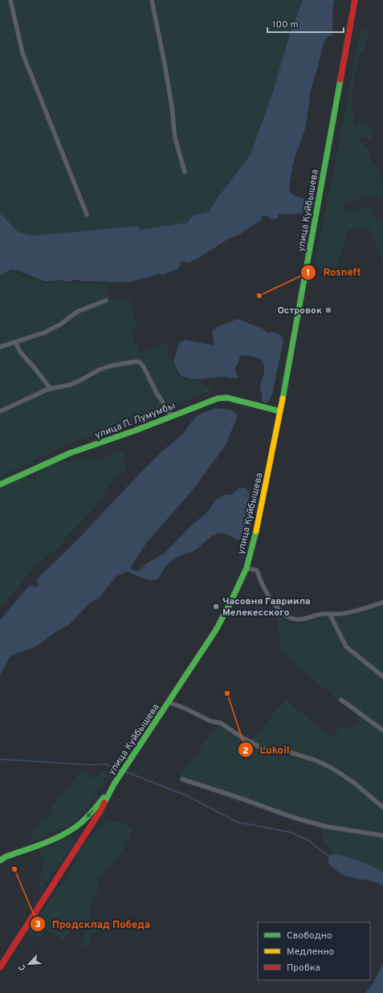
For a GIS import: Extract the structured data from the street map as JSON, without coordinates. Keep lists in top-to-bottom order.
{
  "streets": {
    "main road": ["улица Куйбышева", "улица П. Лумумбы"]
  },
  "crossings": [
    ["улица Куйбышева", "улица П. Лумумбы"]
  ],
  "places": [
    "Rosneft",
    "Островок",
    "Часовня Гавриила Мелекесского",
    "Lukoil",
    "Продсклад Победа"
  ],
  "legend": ["Свободно", "Медленно", "Пробка"],
  "scale_bar": "100 m",
  "north": "bottom left"
}
